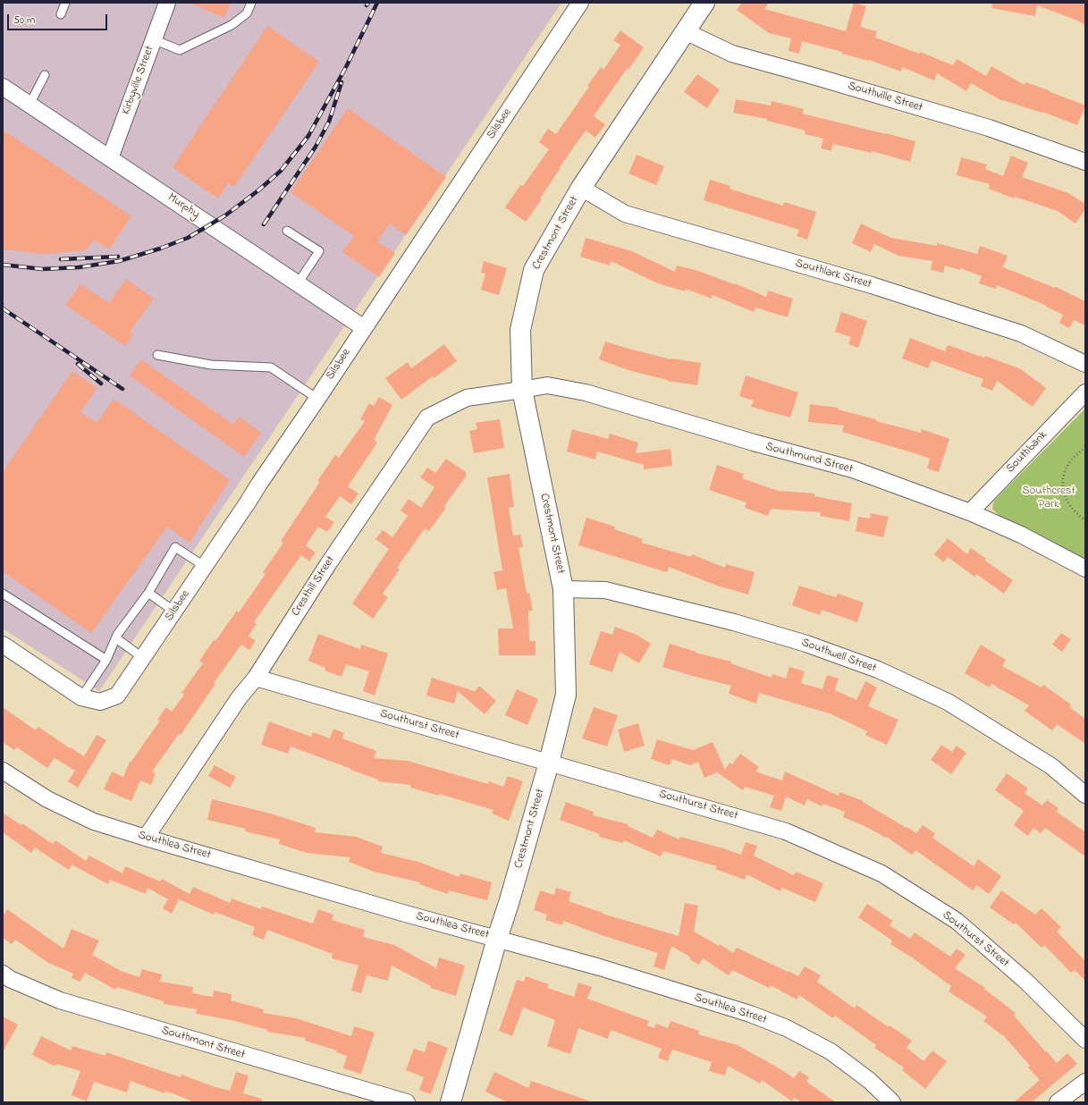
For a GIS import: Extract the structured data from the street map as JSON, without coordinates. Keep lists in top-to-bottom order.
{
  "streets": {
    "street": [
      "Kirbyville Street",
      "Southville Street",
      "Silsbee",
      "Murphy",
      "Crestmont Street",
      "Southlark Street",
      "Southbank",
      "Southmund Street",
      "Cresthill Street",
      "Southwell Street",
      "Southurst Street",
      "Southlea Street",
      "Southmont Street"
    ]
  },
  "crossings": [
    ["Kirbyville Street", "Murphy"],
    ["Southville Street", "Crestmont Street"],
    ["Silsbee", "Murphy"],
    ["Crestmont Street", "Southlark Street"],
    ["Crestmont Street", "Southmund Street"],
    ["Crestmont Street", "Cresthill Street"],
    ["Crestmont Street", "Southwell Street"],
    ["Crestmont Street", "Southurst Street"],
    ["Crestmont Street", "Southlea Street"],
    ["Southbank", "Southmund Street"],
    ["Southmund Street", "Cresthill Street"],
    ["Cresthill Street", "Southurst Street"],
    ["Cresthill Street", "Southlea Street"]
  ],
  "parks": ["Southcrest Park"],
  "scale_bar": "50 m"
}
